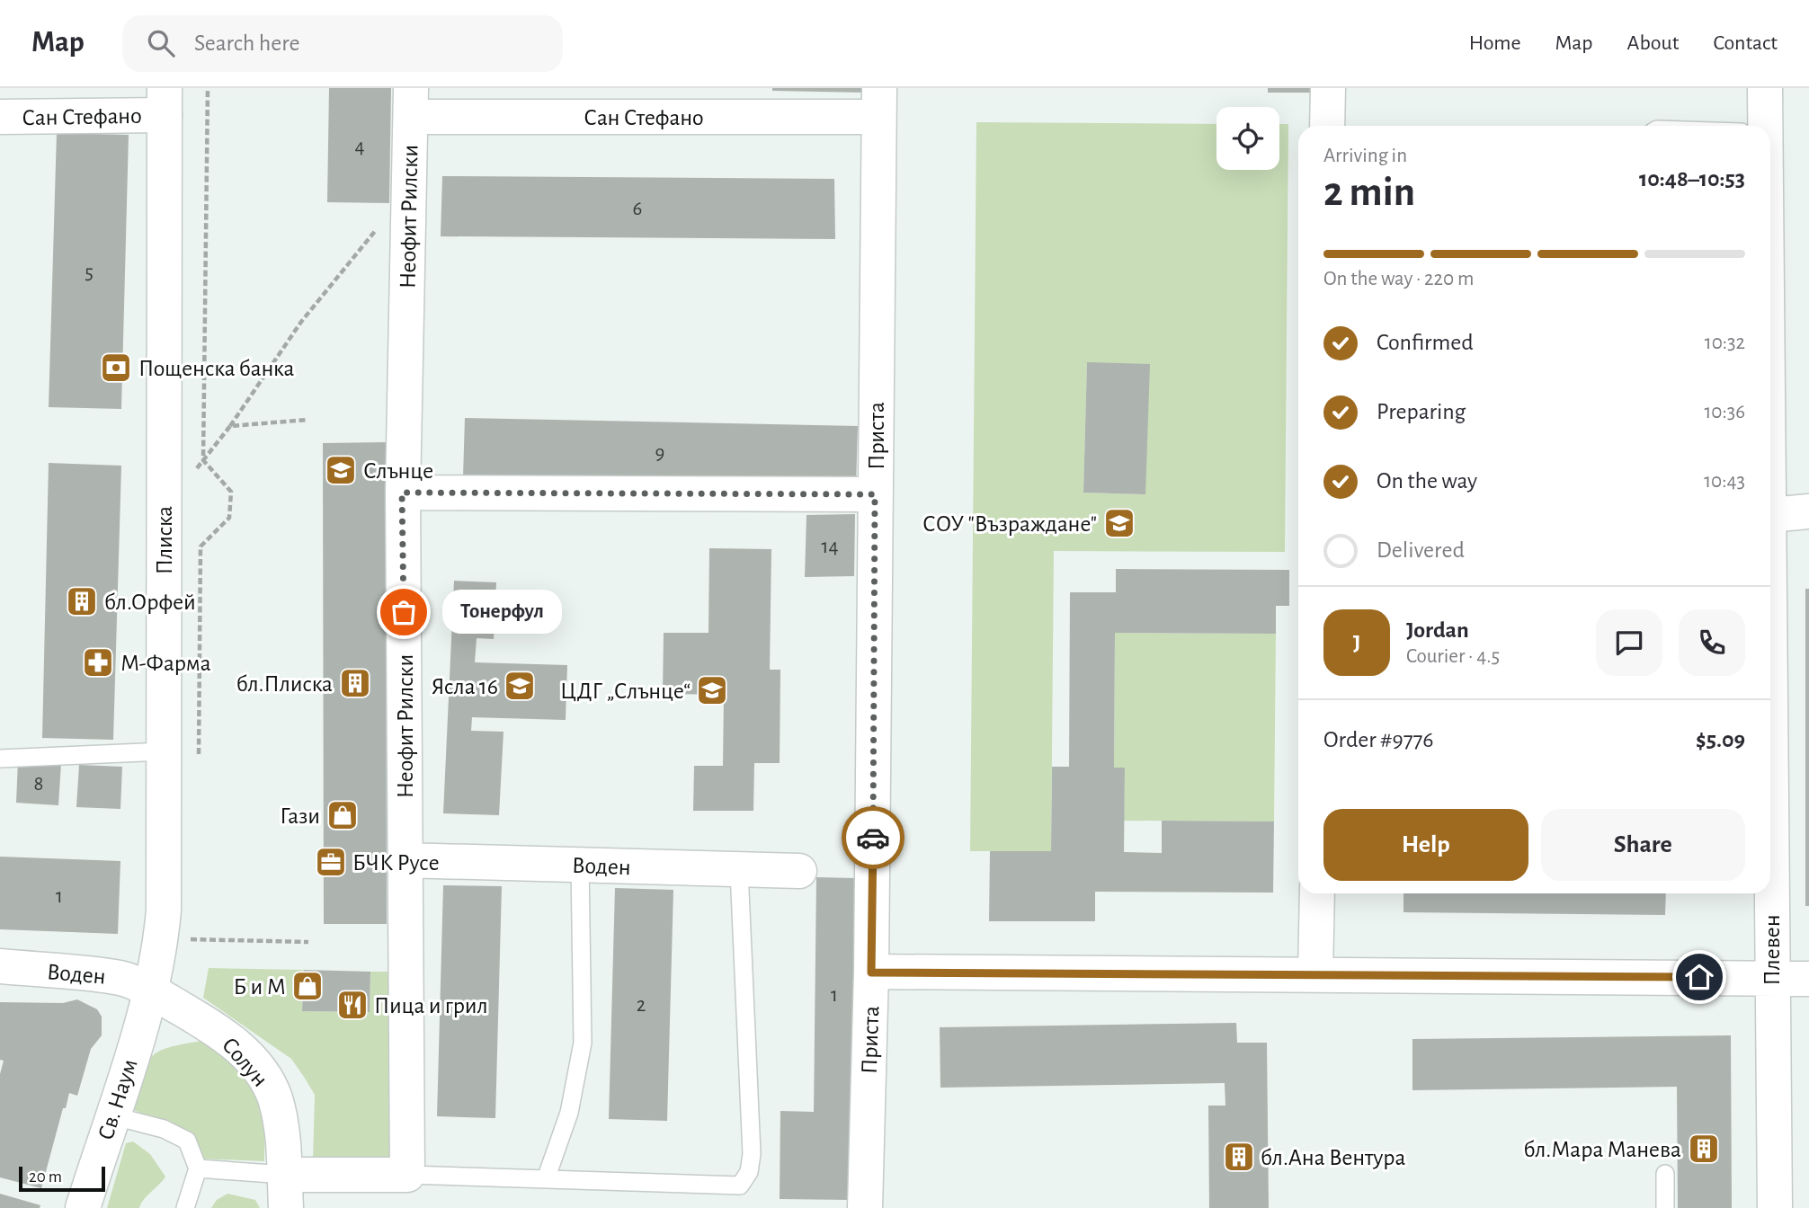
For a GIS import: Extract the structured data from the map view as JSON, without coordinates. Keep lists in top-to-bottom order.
{
  "streets": {
    "street": [
      "Сан Стефано",
      "Неофит Рилски",
      "Приста",
      "Плиска",
      "Воден",
      "Плевен",
      "Солун",
      "Св. Наум"
    ]
  },
  "crossings": [
    ["Сан Стефано", "Неофит Рилски"],
    ["Сан Стефано", "Приста"],
    ["Сан Стефано", "Плиска"],
    ["Неофит Рилски", "Воден"],
    ["Плиска", "Воден"],
    ["Плиска", "Солун"],
    ["Плиска", "Св. Наум"],
    ["Воден", "Солун"],
    ["Воден", "Св. Наум"],
    ["Солун", "Св. Наум"]
  ],
  "places": {
    "bank": ["Пощенска банка"],
    "school or university": [
      "Слънце",
      "СОУ \"Възраждане\"",
      "Ясла 16",
      "ЦДГ „Слънце“"
    ],
    "building": [
      "бл.Орфей",
      "бл.Плиска",
      "бл.Мара Манева",
      "бл.Ана Вентура"
    ],
    "other": ["Тонерфул"],
    "pharmacy": ["М-Фарма"],
    "shop": ["Гази", "Б и М"],
    "office": ["БЧК Русе"],
    "restaurant": ["Пица и грил"]
  },
  "house_numbers": [
    "4",
    "6",
    "5",
    "9",
    "14",
    "8",
    "1",
    "1",
    "2"
  ],
  "scale_bar": "20 m",
  "page": {
    "header": "Map",
    "search": "Search here",
    "nav": [
      "Home",
      "Map",
      "About",
      "Contact"
    ],
    "heading": ["2 min", "Arriving in", "10:48–10:53"],
    "panel": [
      "Jordan",
      "Courier · 4.5",
      "Order #9776",
      "$5.09"
    ],
    "bar": "On the way · 220 m",
    "list": [
      ["Confirmed", "10:32"],
      ["Preparing", "10:36"],
      ["On the way", "10:43"],
      "Delivered"
    ],
    "bubble": "Тонерфул",
    "round": "J",
    "buttons": ["Help", "Share"],
    "scale": "20 m"
  }
}
